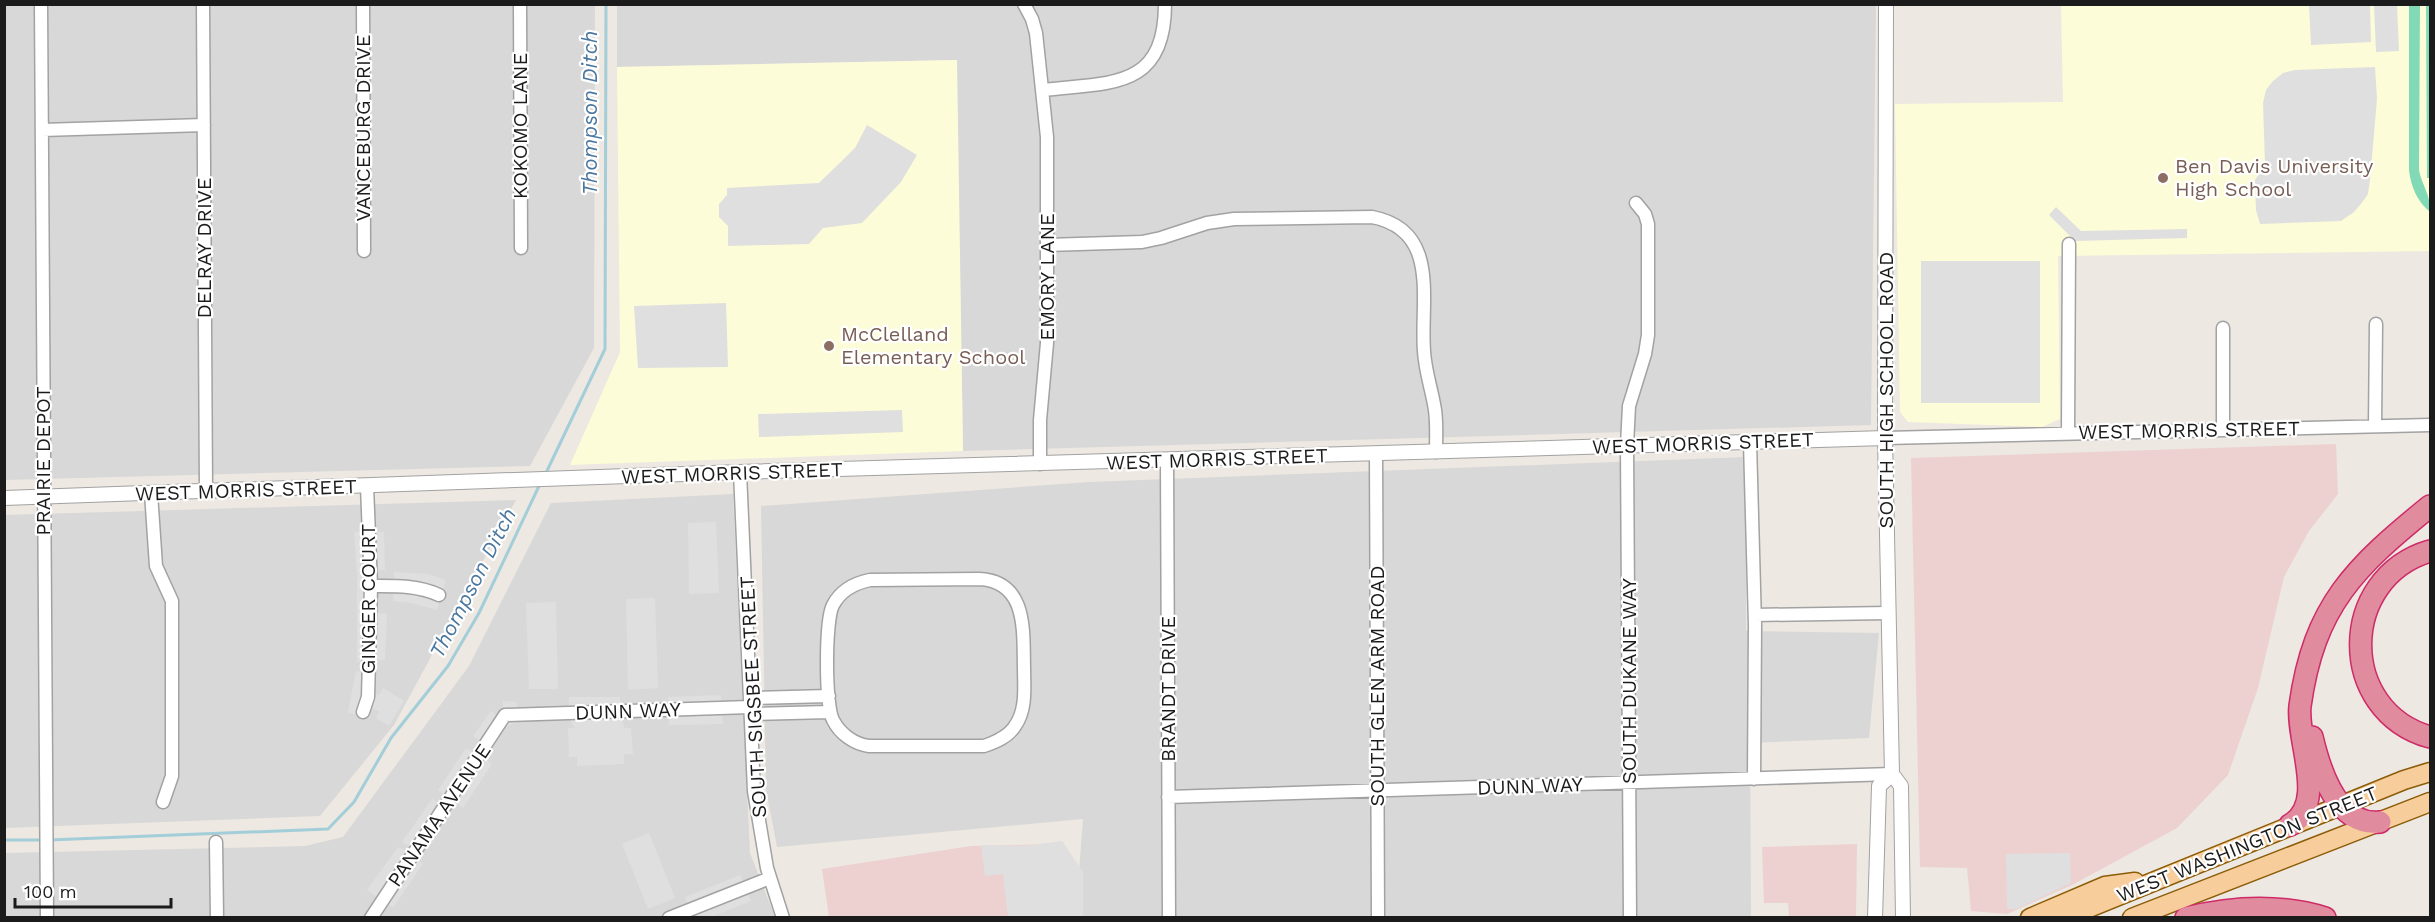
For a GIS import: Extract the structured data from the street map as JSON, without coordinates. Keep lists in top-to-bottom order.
{
  "streets": {
    "main road": ["WEST WASHINGTON STREET"],
    "street": [
      "KOKOMO LANE",
      "VANCEBURG DRIVE",
      "DELRAY DRIVE",
      "EMORY LANE",
      "SOUTH HIGH SCHOOL ROAD",
      "WEST MORRIS STREET",
      "PRAIRIE DEPOT",
      "GINGER COURT",
      "SOUTH DUKANE WAY",
      "SOUTH GLEN ARM ROAD",
      "BRANDT DRIVE",
      "SOUTH SIGSBEE STREET",
      "DUNN WAY",
      "PANAMA AVENUE"
    ]
  },
  "crossings": [
    ["DELRAY DRIVE", "WEST MORRIS STREET"],
    ["EMORY LANE", "WEST MORRIS STREET"],
    ["SOUTH HIGH SCHOOL ROAD", "WEST MORRIS STREET"],
    ["SOUTH HIGH SCHOOL ROAD", "DUNN WAY"],
    ["WEST MORRIS STREET", "PRAIRIE DEPOT"],
    ["WEST MORRIS STREET", "GINGER COURT"],
    ["WEST MORRIS STREET", "SOUTH DUKANE WAY"],
    ["WEST MORRIS STREET", "SOUTH GLEN ARM ROAD"],
    ["WEST MORRIS STREET", "BRANDT DRIVE"],
    ["WEST MORRIS STREET", "SOUTH SIGSBEE STREET"],
    ["SOUTH DUKANE WAY", "DUNN WAY"],
    ["SOUTH GLEN ARM ROAD", "DUNN WAY"],
    ["BRANDT DRIVE", "DUNN WAY"],
    ["SOUTH SIGSBEE STREET", "DUNN WAY"],
    ["DUNN WAY", "PANAMA AVENUE"]
  ],
  "water": ["Thompson Ditch"],
  "places": ["Ben Davis University High School", "McClelland Elementary School"],
  "scale_bar": "100 m"
}
